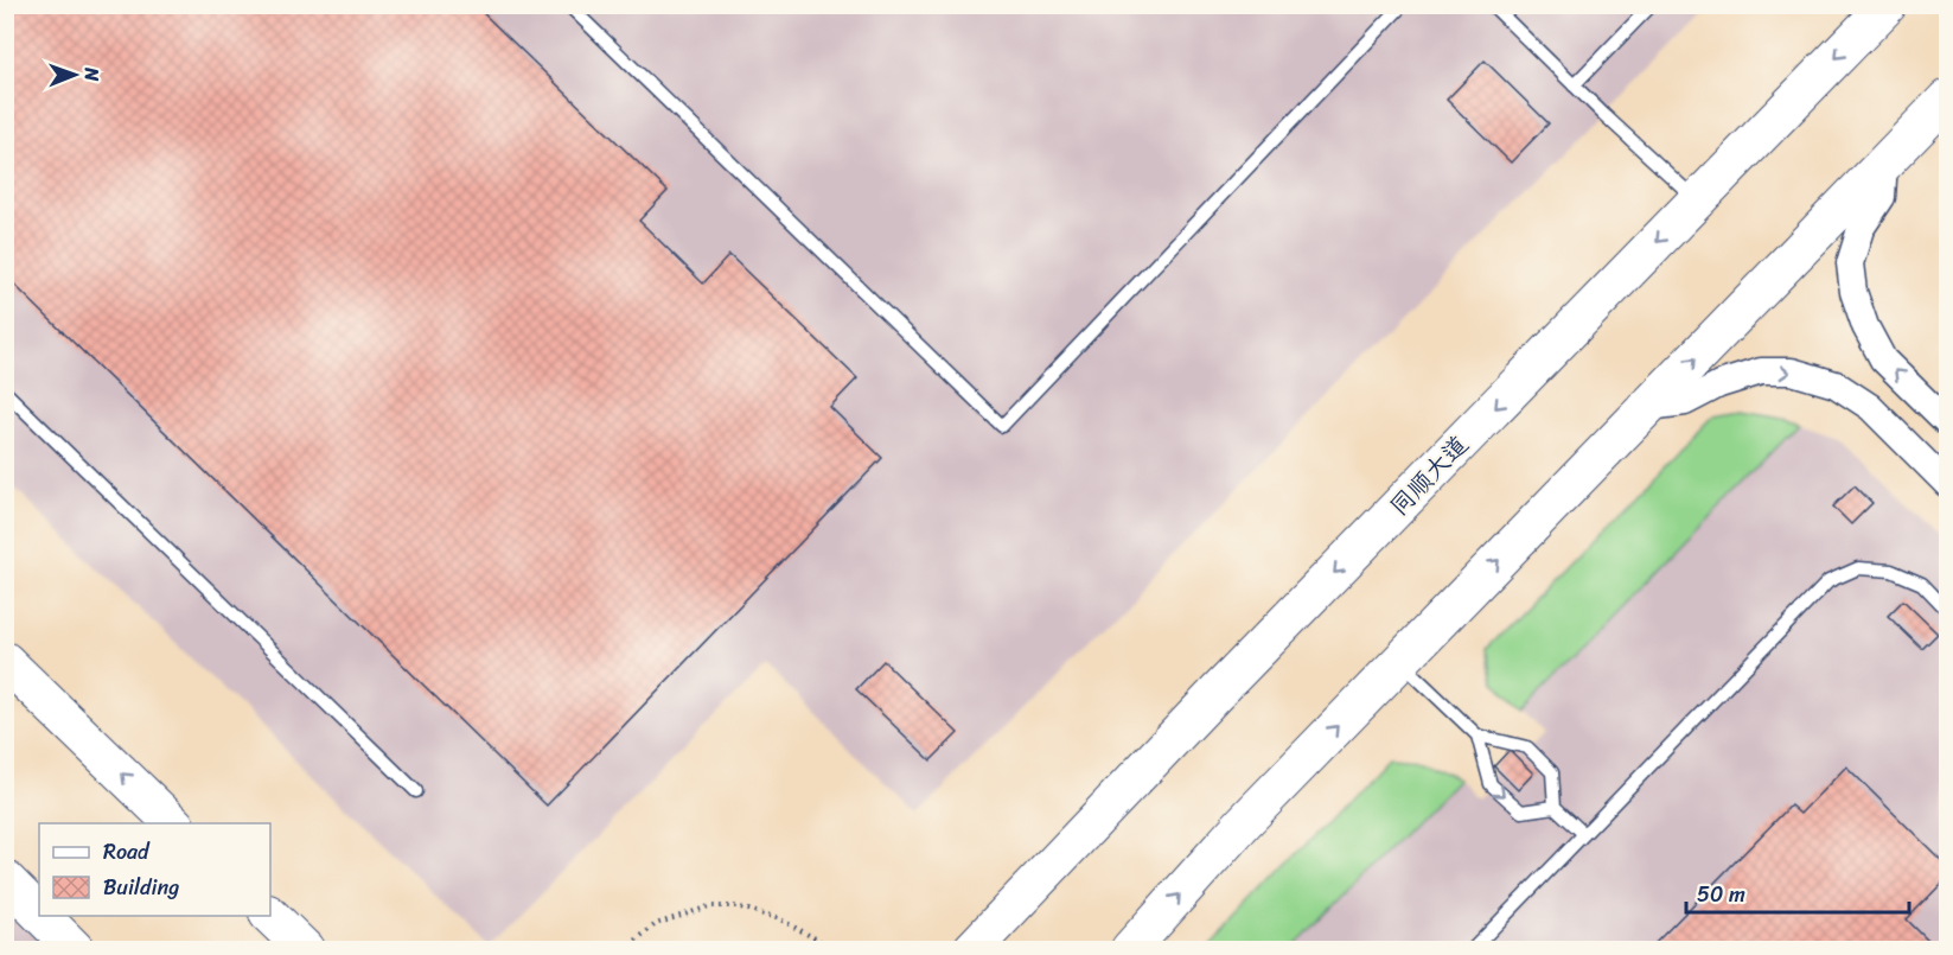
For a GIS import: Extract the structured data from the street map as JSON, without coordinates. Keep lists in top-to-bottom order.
{
  "streets": {
    "main road": ["同顺大道"]
  },
  "legend": ["Road", "Building"],
  "scale_bar": "50 m",
  "north": "right"
}
